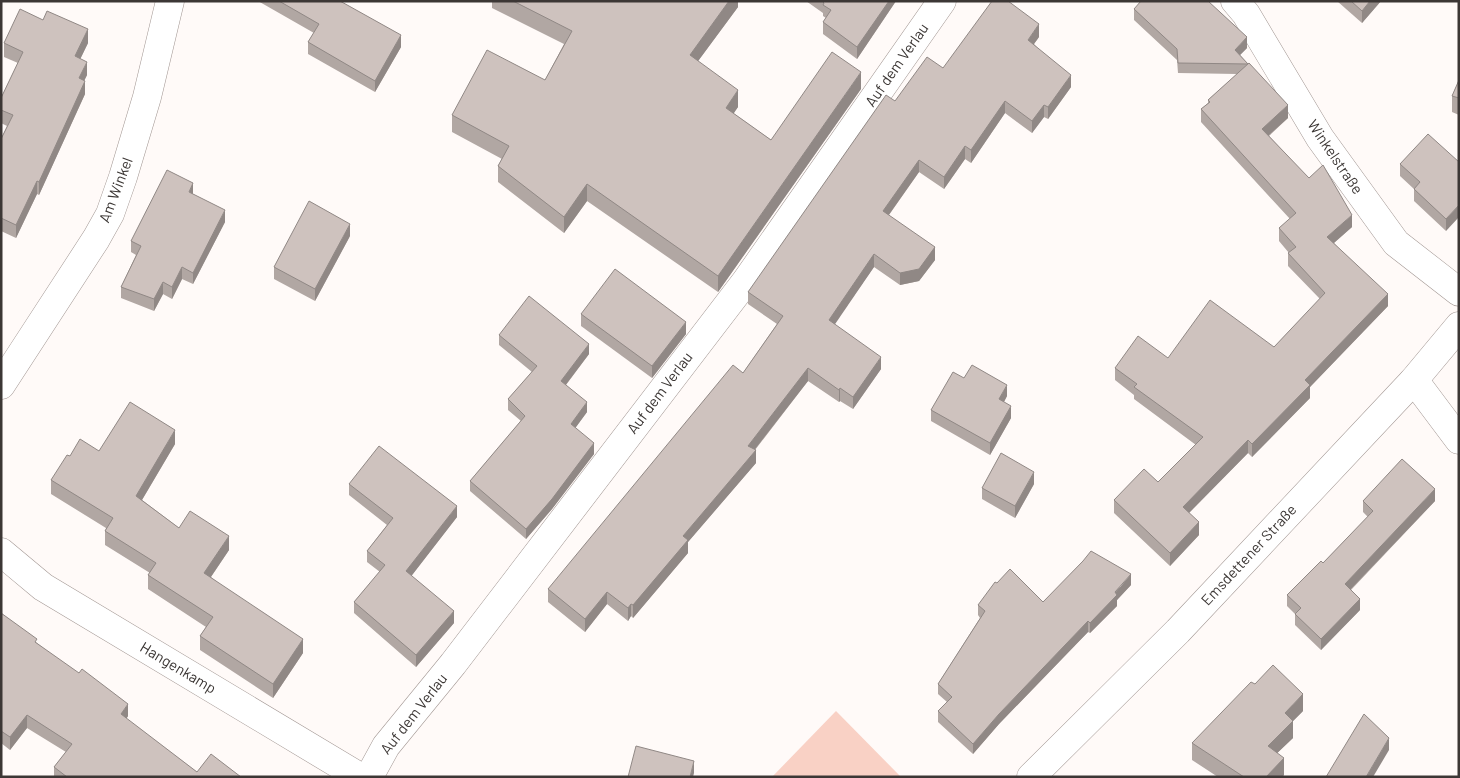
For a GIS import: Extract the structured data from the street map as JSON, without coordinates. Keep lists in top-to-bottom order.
{
  "streets": {
    "street": [
      "Auf dem Verlau",
      "Winkelstraße",
      "Am Winkel",
      "Emsdettener Straße",
      "Hangenkamp"
    ]
  }
}
